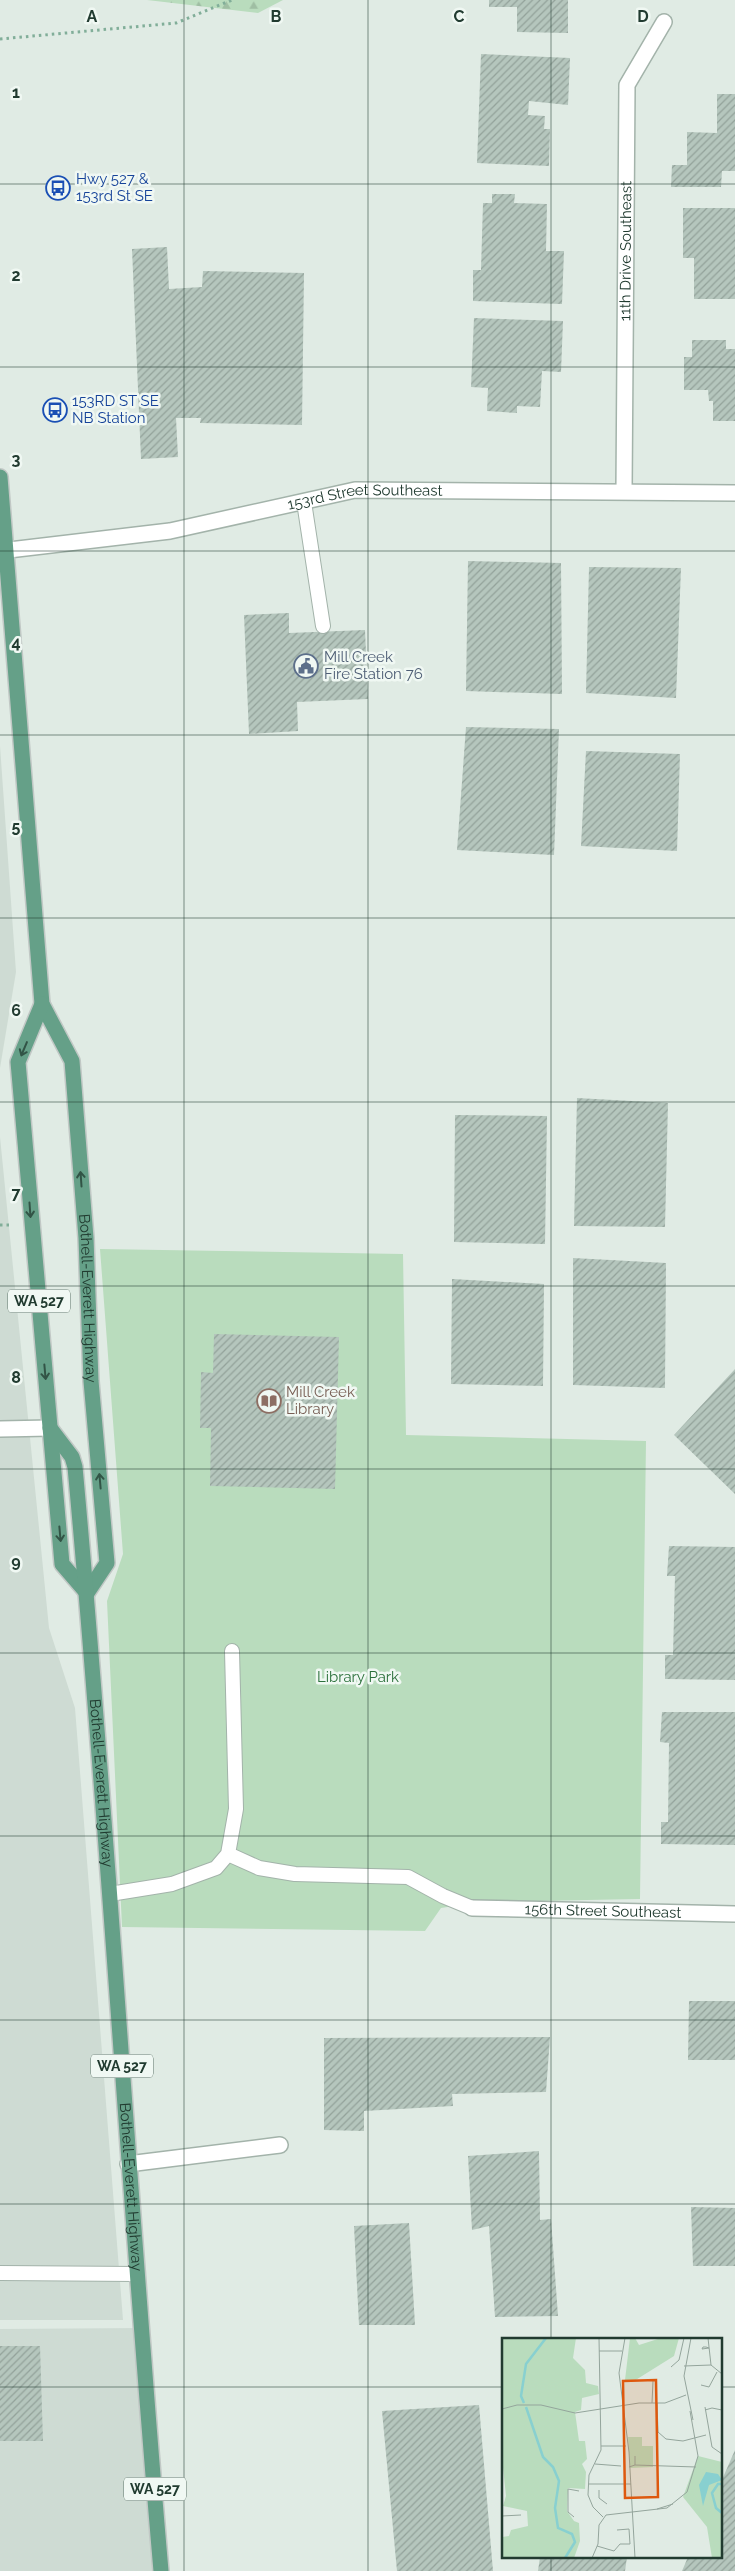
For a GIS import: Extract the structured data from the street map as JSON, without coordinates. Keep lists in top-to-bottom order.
{
  "streets": {
    "main road": ["Bothell-Everett Highway", "WA 527"],
    "street": ["11th Drive Southeast", "153rd Street Southeast", "156th Street Southeast"]
  },
  "crossings": [
    ["11th Drive Southeast", "153rd Street Southeast"],
    ["153rd Street Southeast", "Bothell-Everett Highway"]
  ],
  "parks": ["Library Park"],
  "places": {
    "bus stop": ["Hwy 527 & 153rd St SE", "153RD ST SE NB Station"],
    "public building": ["Mill Creek Fire Station 76"],
    "library": ["Mill Creek Library"]
  },
  "grid": {
    "columns": [
      "A",
      "B",
      "C",
      "D"
    ],
    "rows": [
      "1",
      "2",
      "3",
      "4",
      "5",
      "6",
      "7",
      "8",
      "9"
    ]
  }
}
